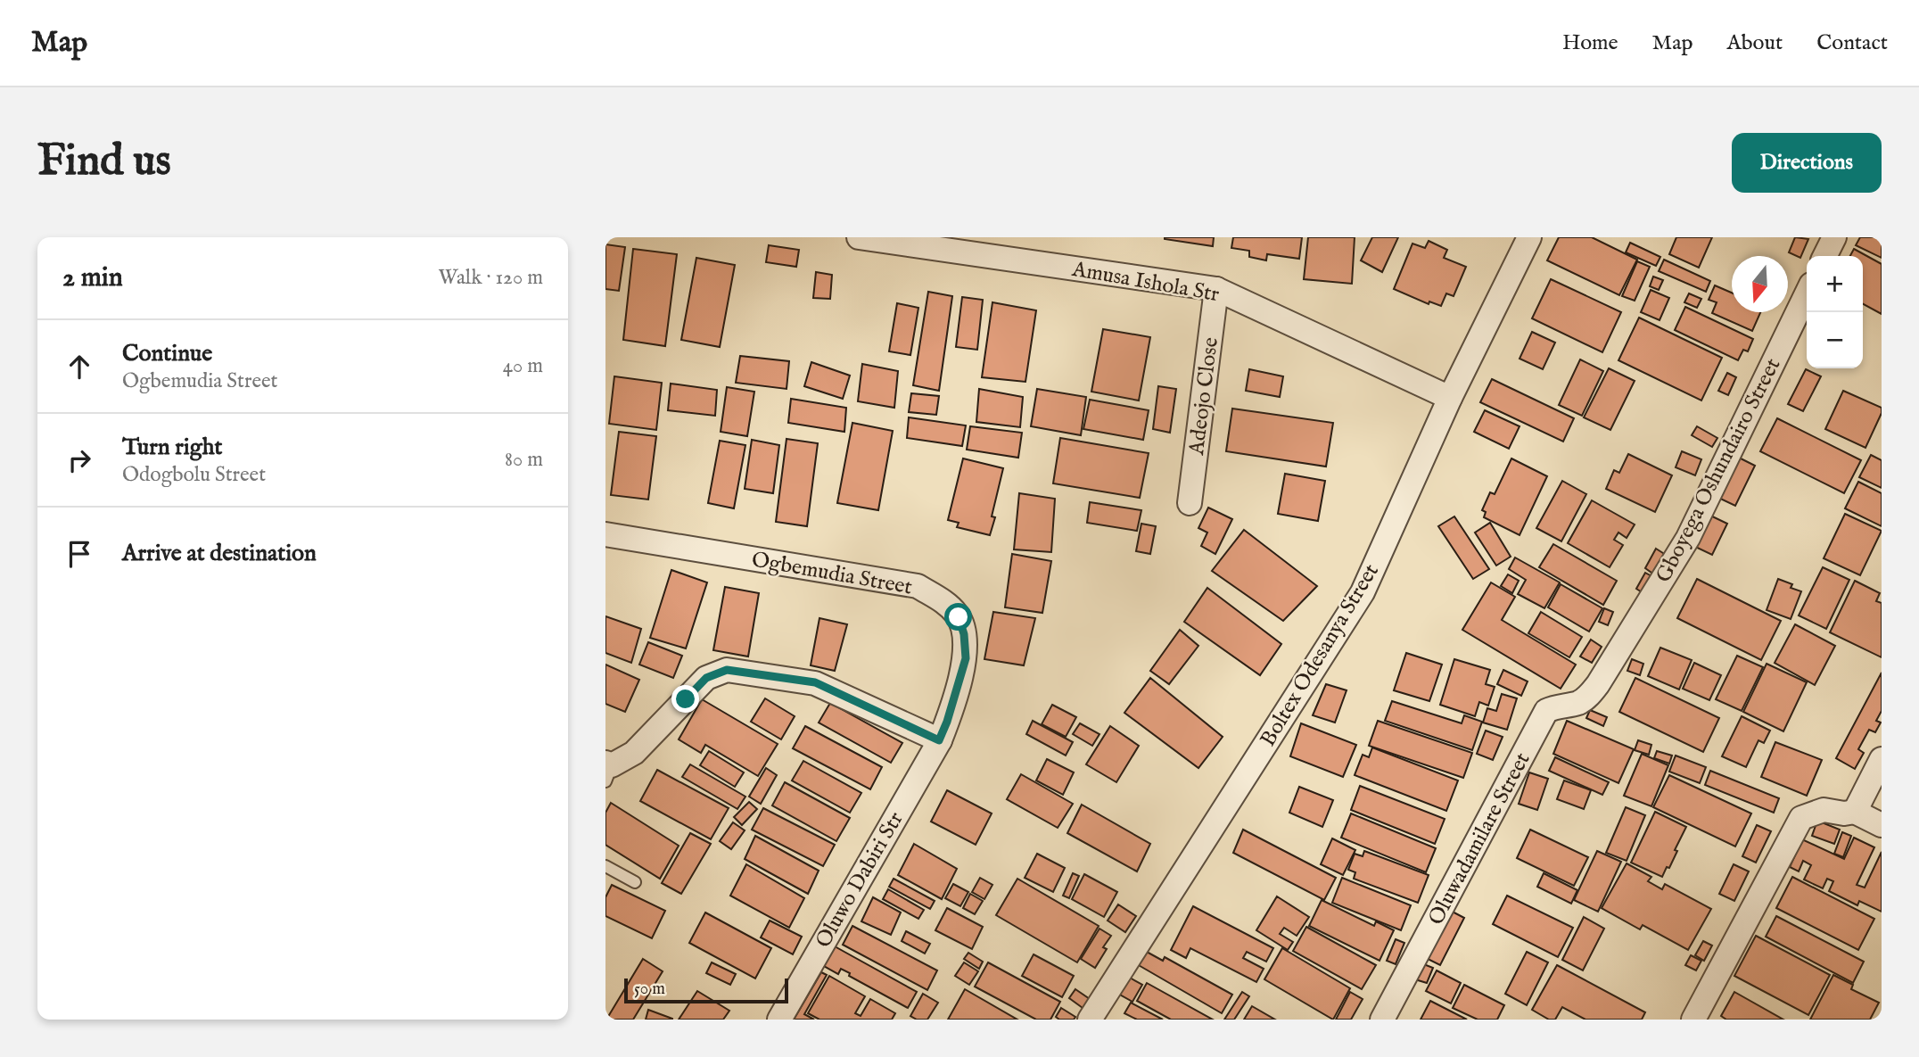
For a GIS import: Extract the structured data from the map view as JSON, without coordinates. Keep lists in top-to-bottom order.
{
  "streets": {
    "street": [
      "Amusa Ishola Str",
      "Adeojo Close",
      "Gboyega Oshundairo Street",
      "Ogbemudia Street",
      "Boltex Odesanya Street",
      "Oluwadamilare Street",
      "Oluwo Dabiri Str"
    ]
  },
  "crossings": [
    ["Amusa Ishola Str", "Adeojo Close"],
    ["Amusa Ishola Str", "Boltex Odesanya Street"],
    ["Gboyega Oshundairo Street", "Oluwadamilare Street"],
    ["Ogbemudia Street", "Oluwo Dabiri Str"]
  ],
  "scale_bar": "50 m",
  "north": "bottom",
  "page": {
    "header": "Map",
    "nav": [
      "Home",
      "Map",
      "About",
      "Contact"
    ],
    "buttons": "Directions",
    "title": "Find us",
    "heading": ["2 min", "Walk · 120 m"],
    "map_buttons": ["+", "−"],
    "list": [
      ["Continue", "Ogbemudia Street", "40 m"],
      ["Turn right", "Odogbolu Street", "80 m"],
      "Arrive at destination"
    ],
    "scale": "50 m"
  }
}
